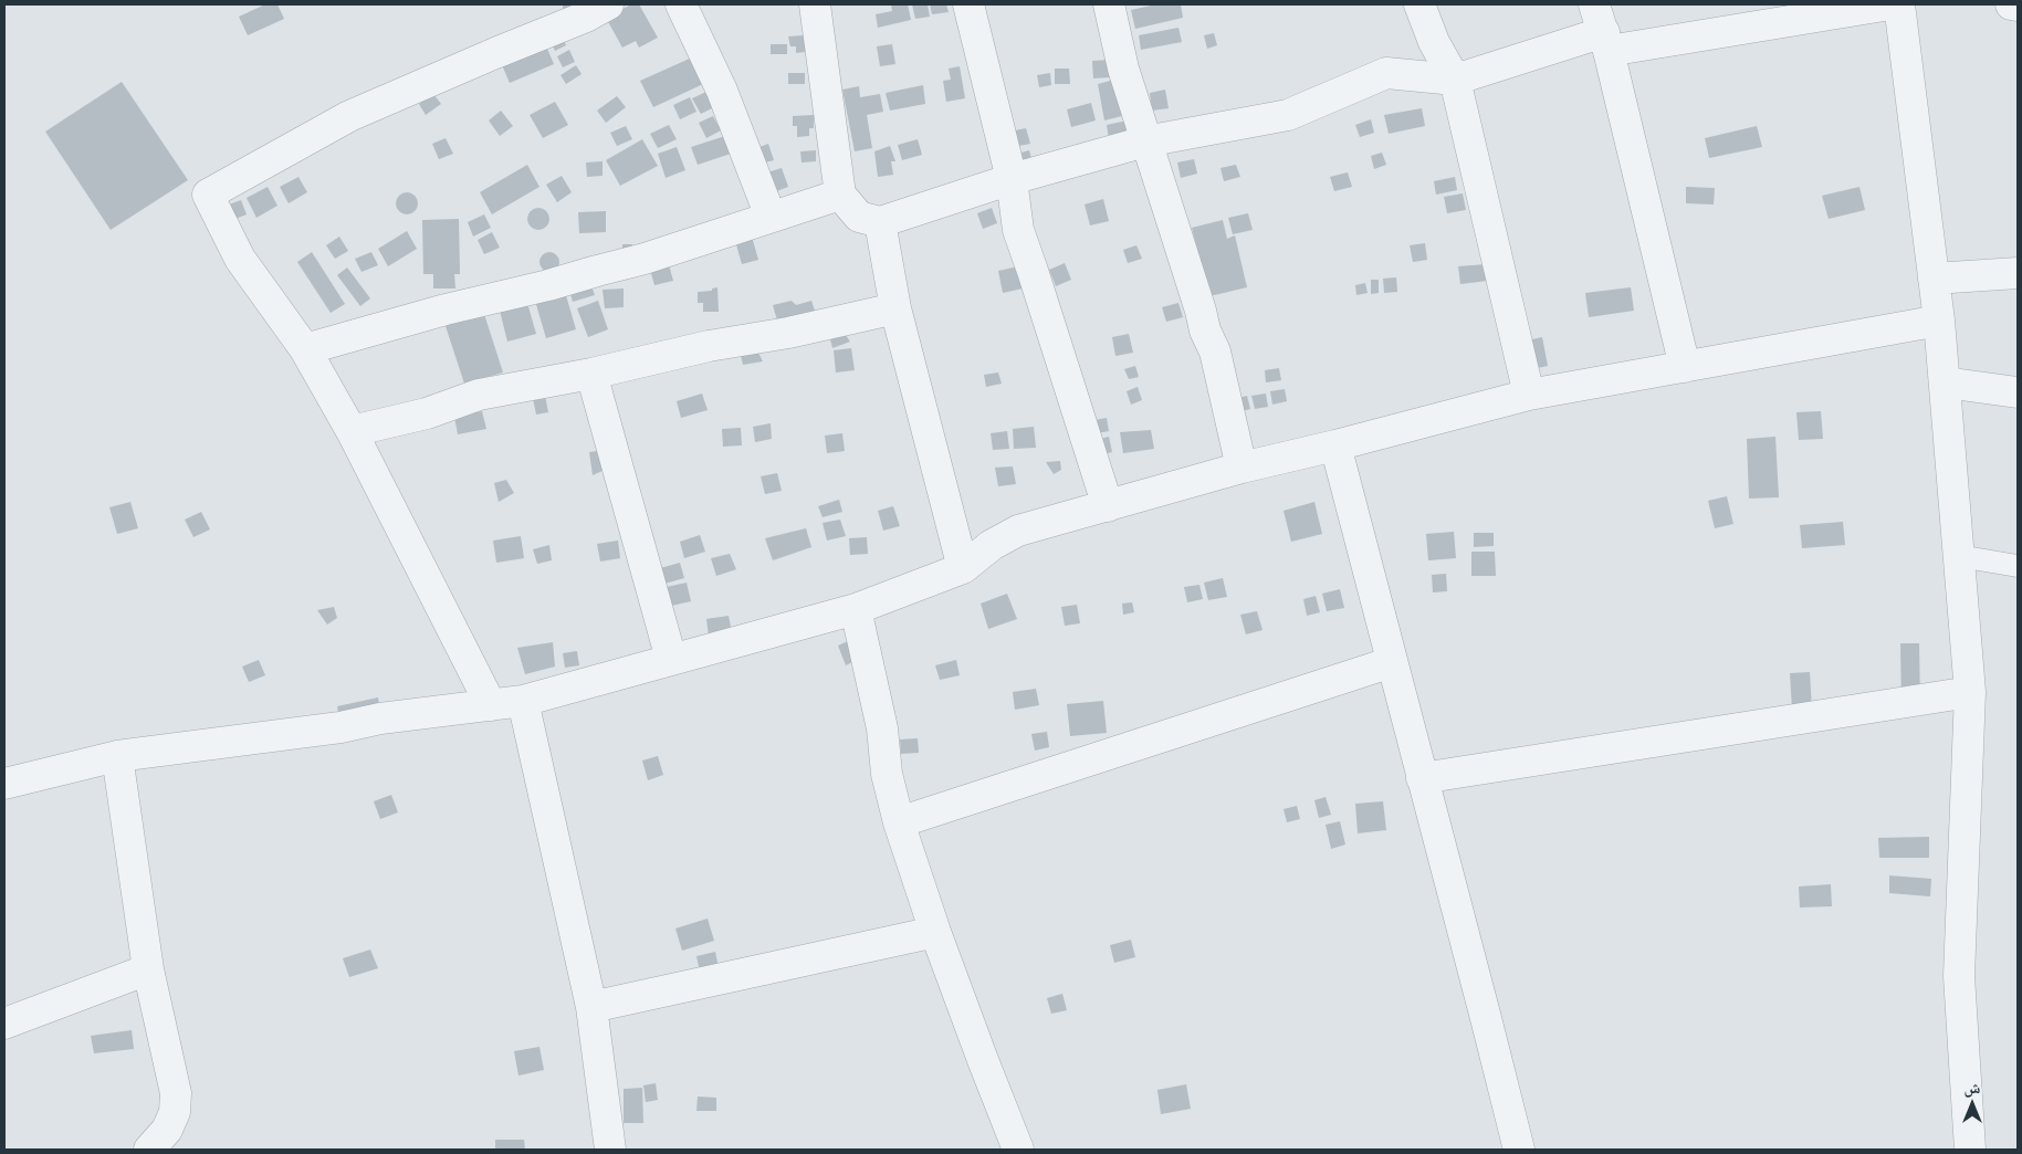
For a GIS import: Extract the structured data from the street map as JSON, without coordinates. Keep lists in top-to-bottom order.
{
  "north": "top"
}
